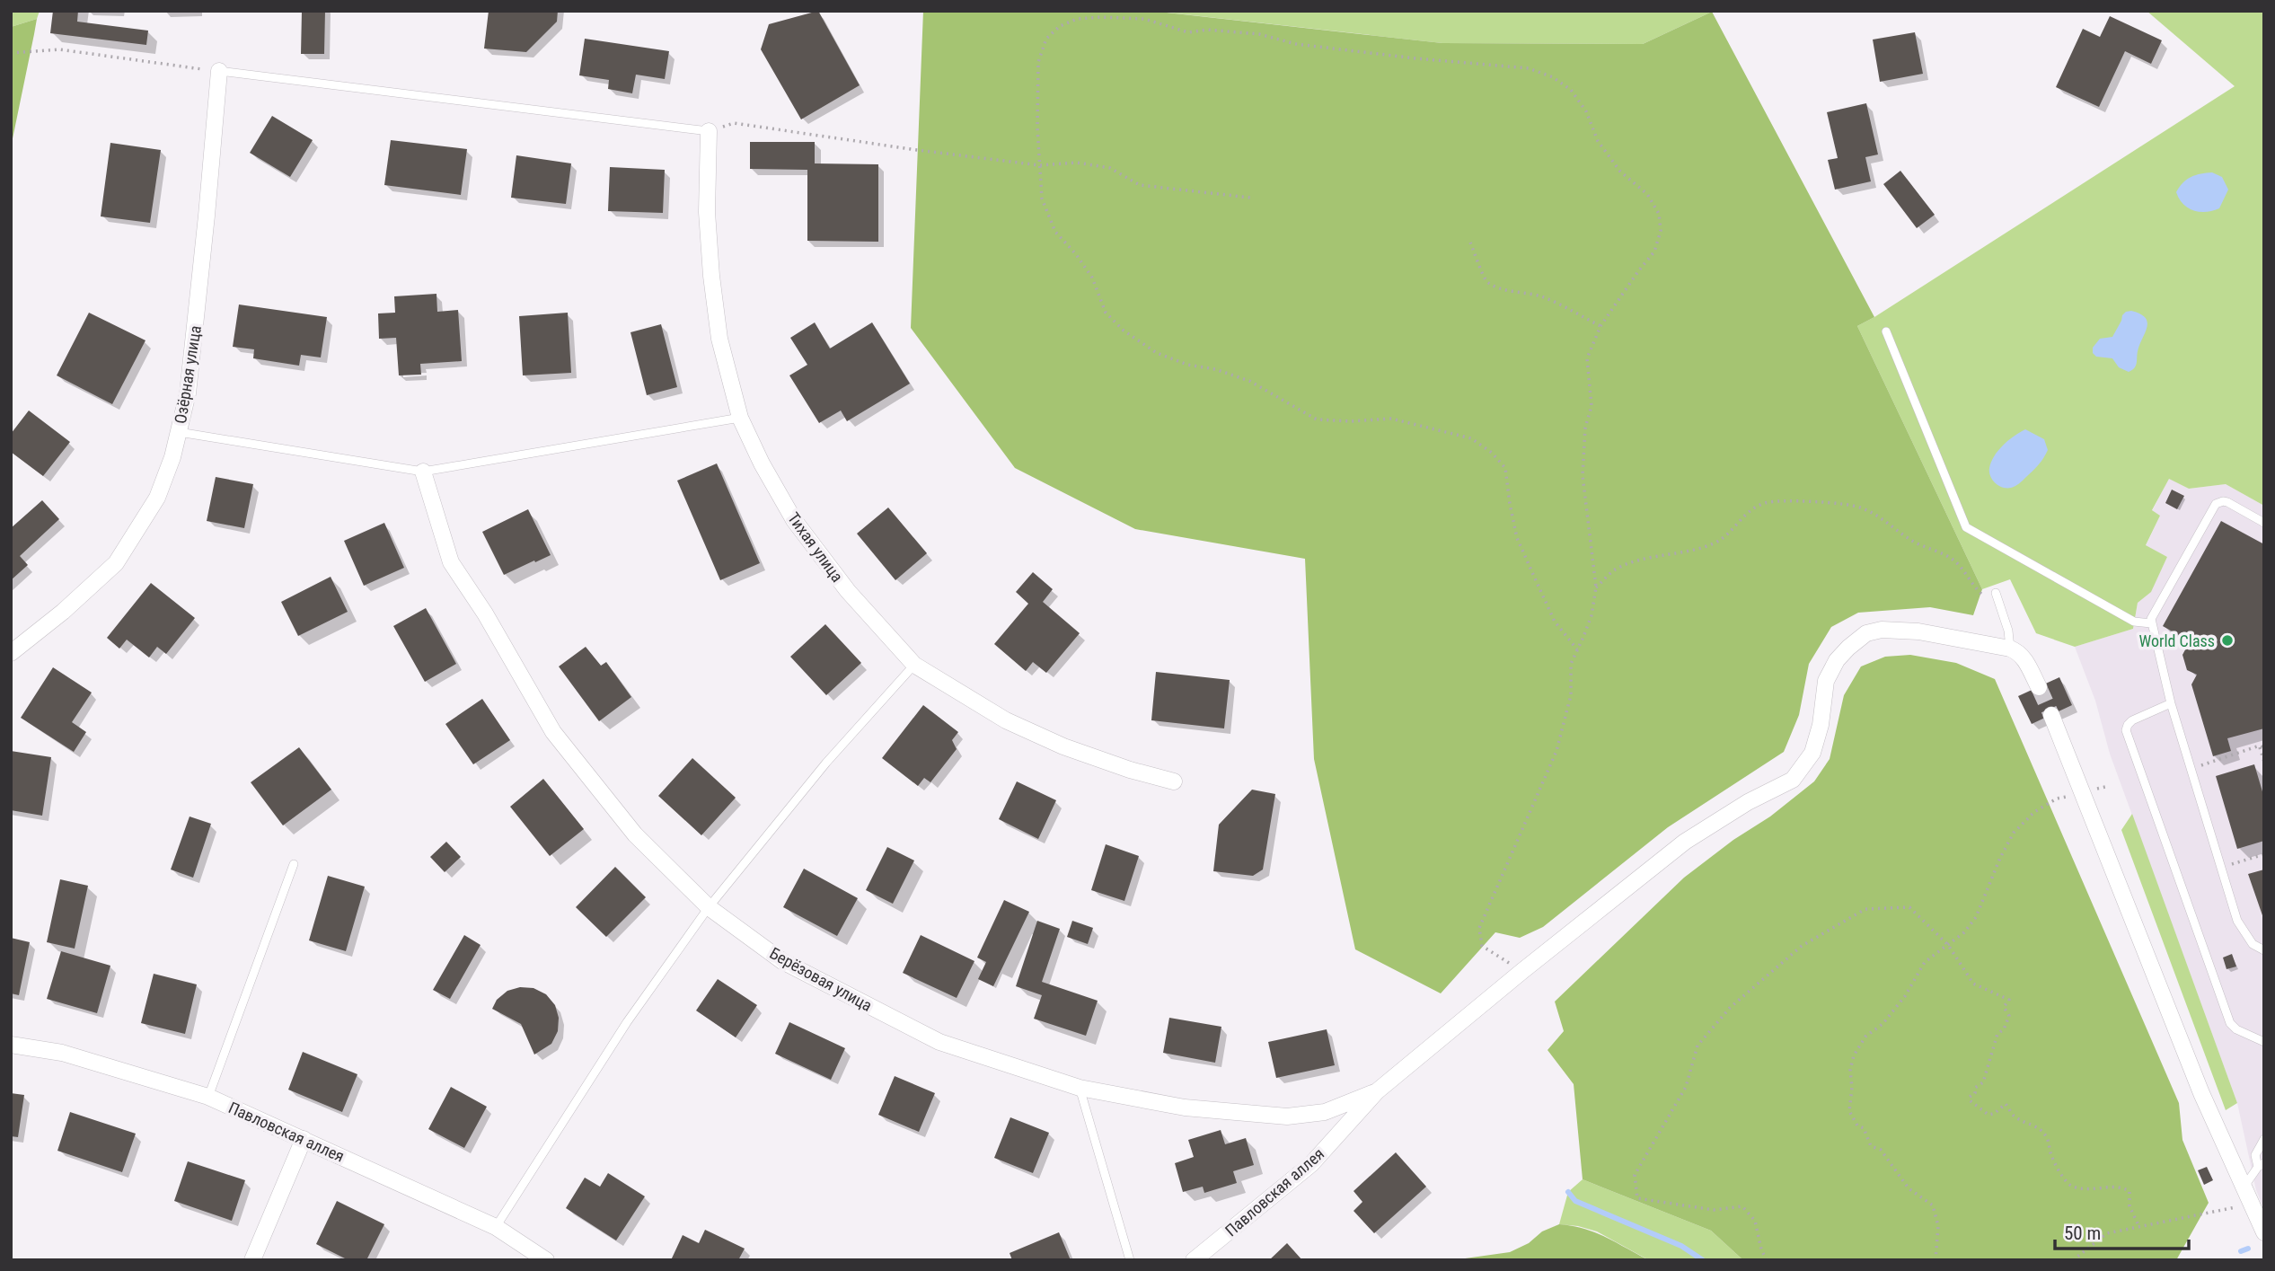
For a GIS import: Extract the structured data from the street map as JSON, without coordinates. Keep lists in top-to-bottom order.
{
  "streets": {
    "street": [
      "Озёрная улица",
      "Тихая улица",
      "Берёзовая улица",
      "Павловская аллея"
    ]
  },
  "crossings": [
    ["Берёзовая улица", "Павловская аллея"]
  ],
  "places": ["World Class"],
  "scale_bar": "50 m"
}
